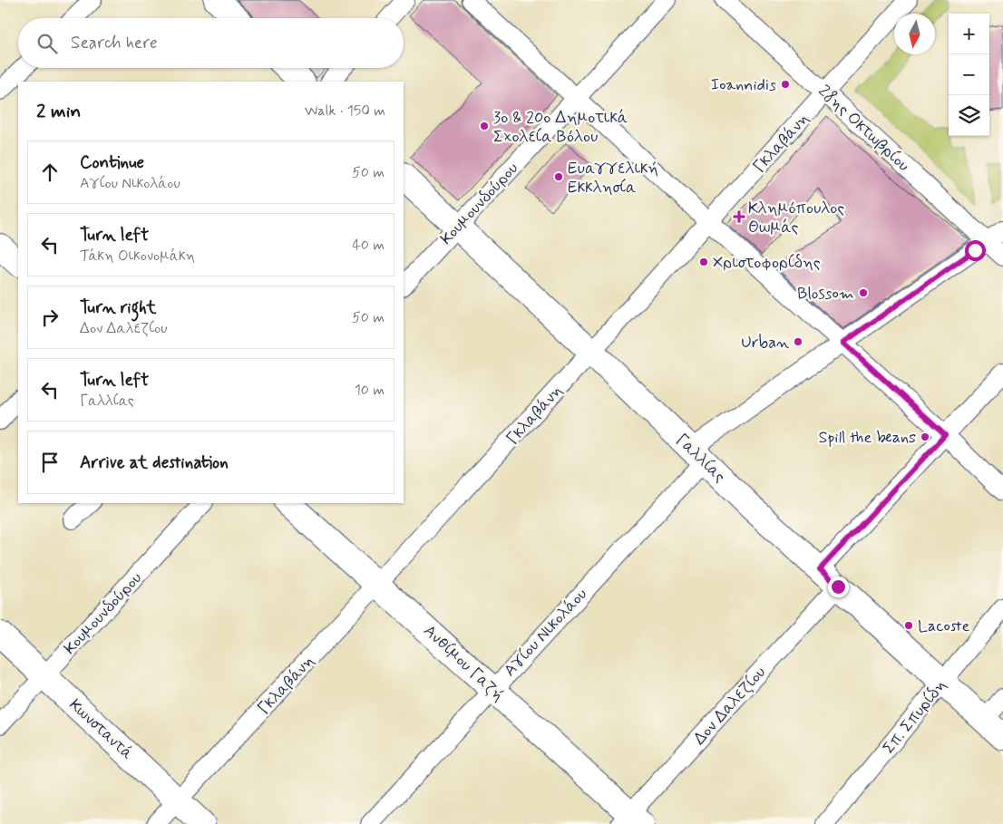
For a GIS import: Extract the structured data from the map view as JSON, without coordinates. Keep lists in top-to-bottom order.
{
  "streets": {
    "street": [
      "28ης Οκτωβρίου",
      "Γκλαβάνη",
      "Κουμουνδούρου",
      "Γαλλίας",
      "Αγίου Νικολάου",
      "Ανθίμου Γαζή",
      "Δον Δαλεζίου",
      "Σπ. Σπυρίδη",
      "Κωνσταντά"
    ]
  },
  "crossings": [
    ["28ης Οκτωβρίου", "Γκλαβάνη"],
    ["28ης Οκτωβρίου", "Αγίου Νικολάου"],
    ["Γκλαβάνη", "Γαλλίας"],
    ["Γκλαβάνη", "Ανθίμου Γαζή"],
    ["Γκλαβάνη", "Κωνσταντά"],
    ["Κουμουνδούρου", "Γαλλίας"],
    ["Κουμουνδούρου", "Κωνσταντά"],
    ["Γαλλίας", "Αγίου Νικολάου"],
    ["Γαλλίας", "Δον Δαλεζίου"],
    ["Γαλλίας", "Σπ. Σπυρίδη"],
    ["Αγίου Νικολάου", "Ανθίμου Γαζή"],
    ["Ανθίμου Γαζή", "Δον Δαλεζίου"]
  ],
  "places": {
    "other": [
      "Ioannidis",
      "3ο & 20ο Δημοτικά Σχολεία Βόλου",
      "Ευαγγελική Εκκλησία",
      "Χριστοφορίδης",
      "Blossom",
      "Urban",
      "Spill the beans",
      "Lacoste"
    ],
    "health": ["Κλημόπουλος Θωμάς"]
  },
  "north": "bottom",
  "page": {
    "map_buttons": ["+", "−"],
    "search": "Search here",
    "heading": ["2 min", "Walk · 150 m"],
    "list": [
      ["Continue", "Αγίου Νικολάου", "50 m"],
      ["Turn left", "Τάκη Οικονομάκη", "40 m"],
      ["Turn right", "Δον Δαλεζίου", "50 m"],
      ["Turn left", "Γαλλίας", "10 m"],
      "Arrive at destination"
    ]
  }
}
